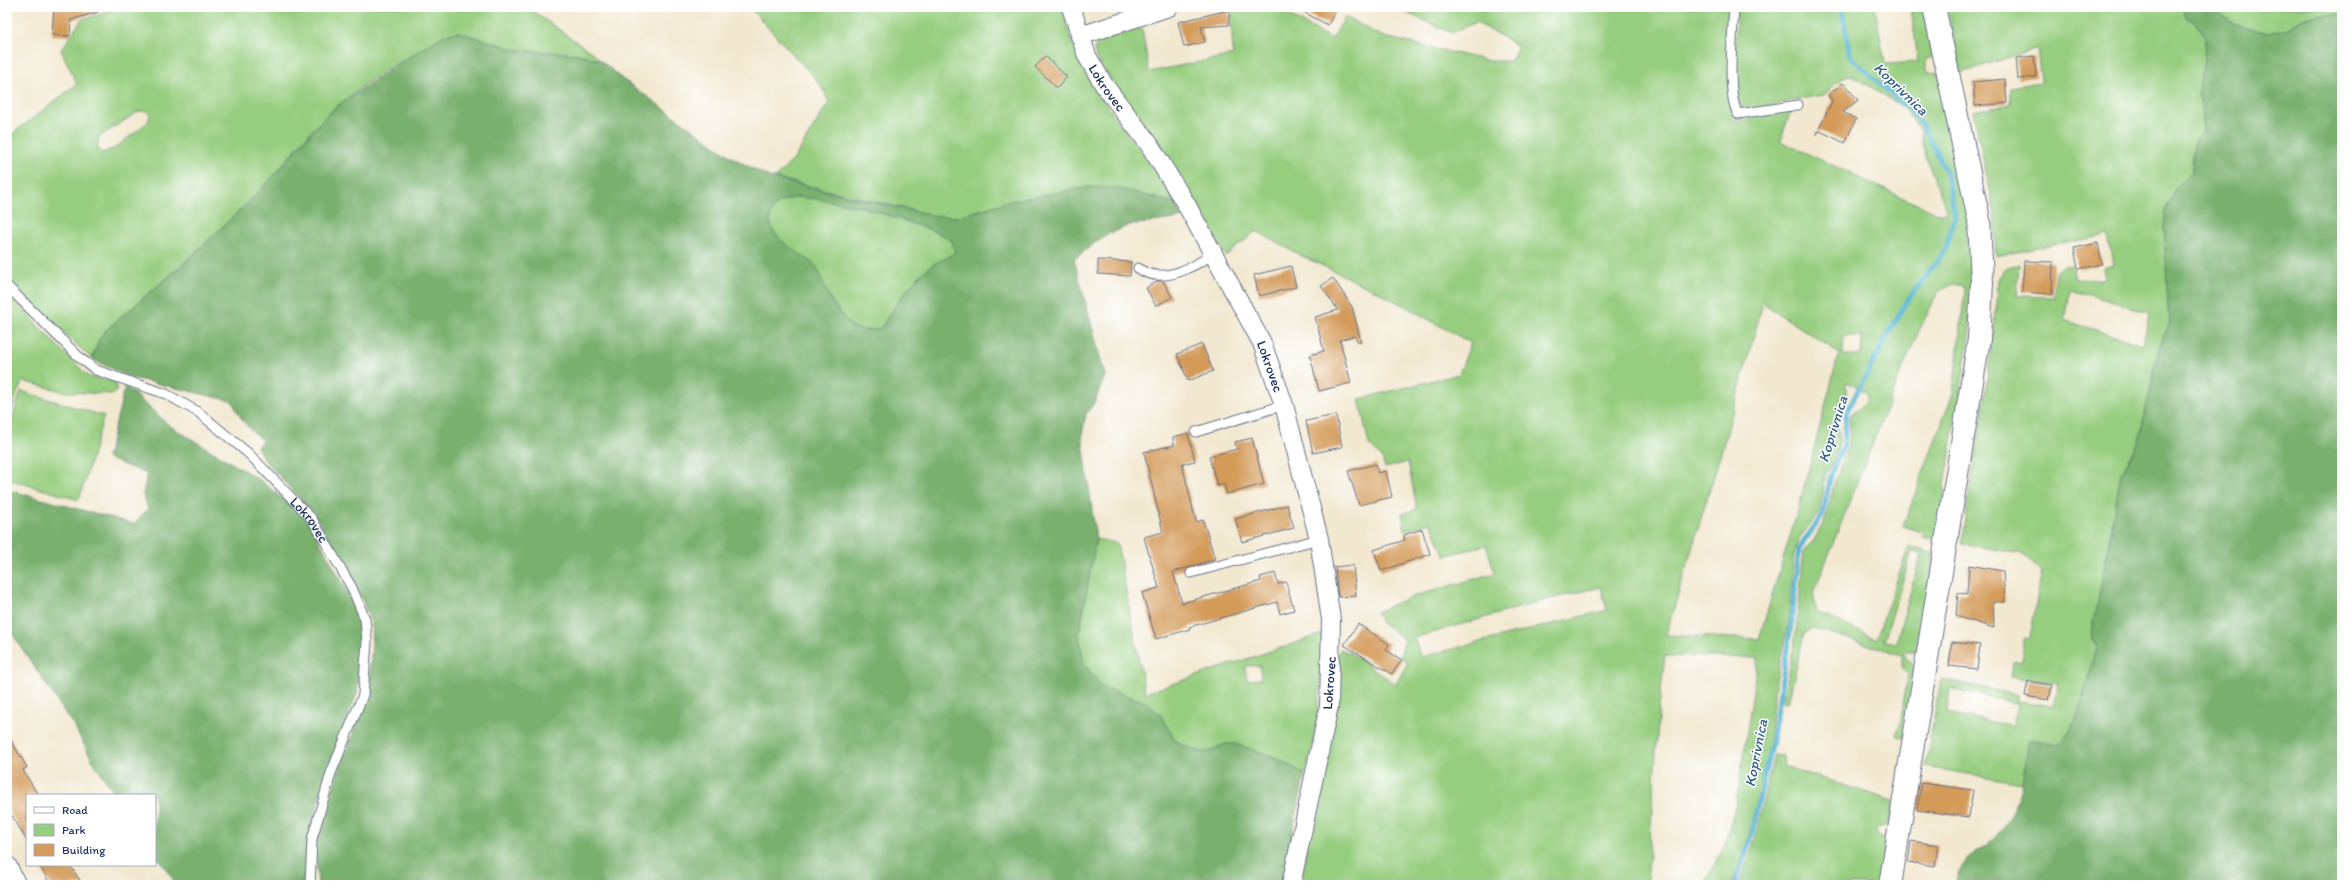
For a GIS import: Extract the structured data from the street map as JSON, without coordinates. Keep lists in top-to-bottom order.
{
  "streets": {
    "street": ["Lokrovec"]
  },
  "water": ["Koprivnica"],
  "legend": ["Road", "Park", "Building"]
}
